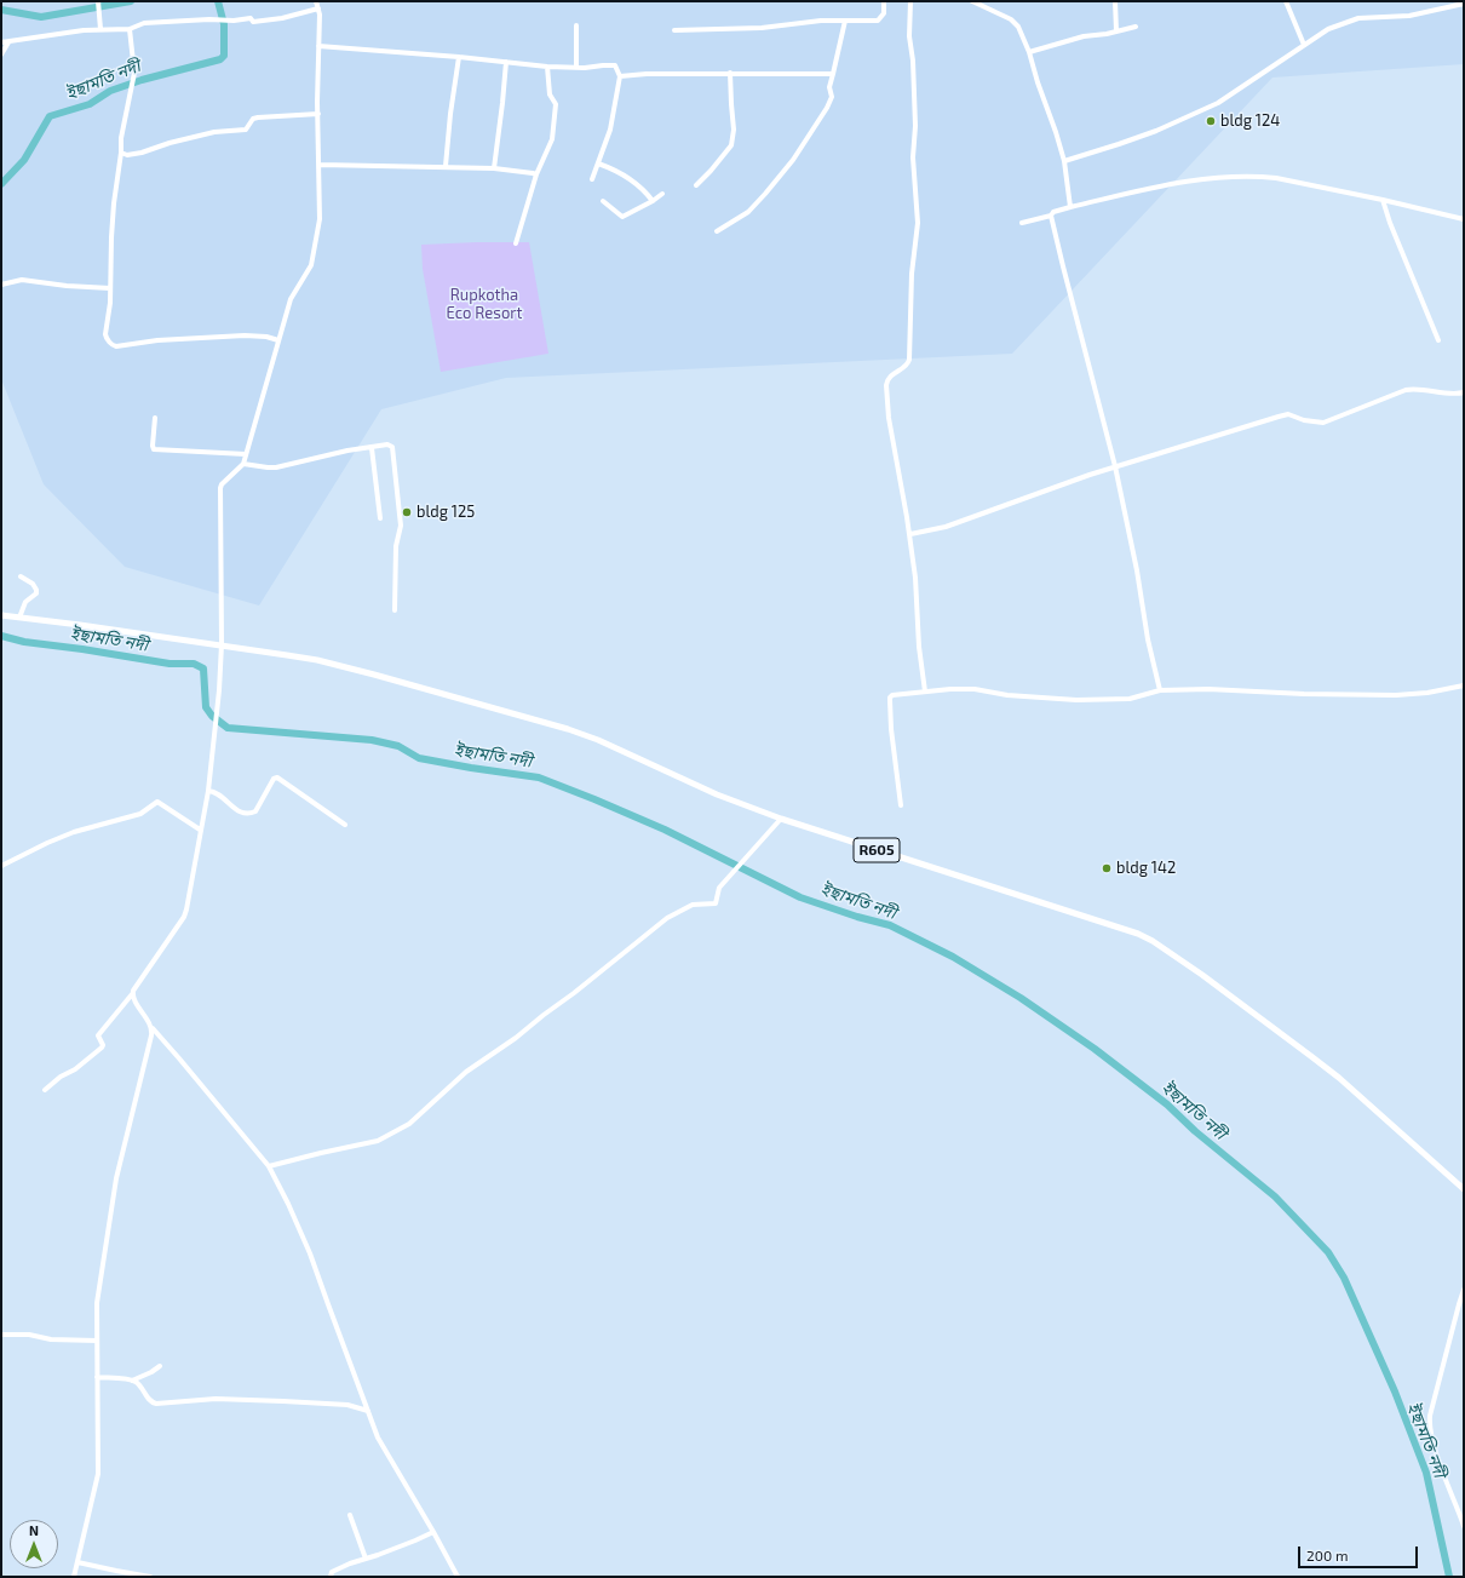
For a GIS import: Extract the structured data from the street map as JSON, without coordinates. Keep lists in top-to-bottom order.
{
  "streets": {
    "main road": ["R605"]
  },
  "water": ["ইছামতি নদী"],
  "parks": ["Rupkotha Eco Resort"],
  "places": ["bldg 124", "bldg 125", "bldg 142"],
  "scale_bar": "200 m",
  "north": "top"
}
